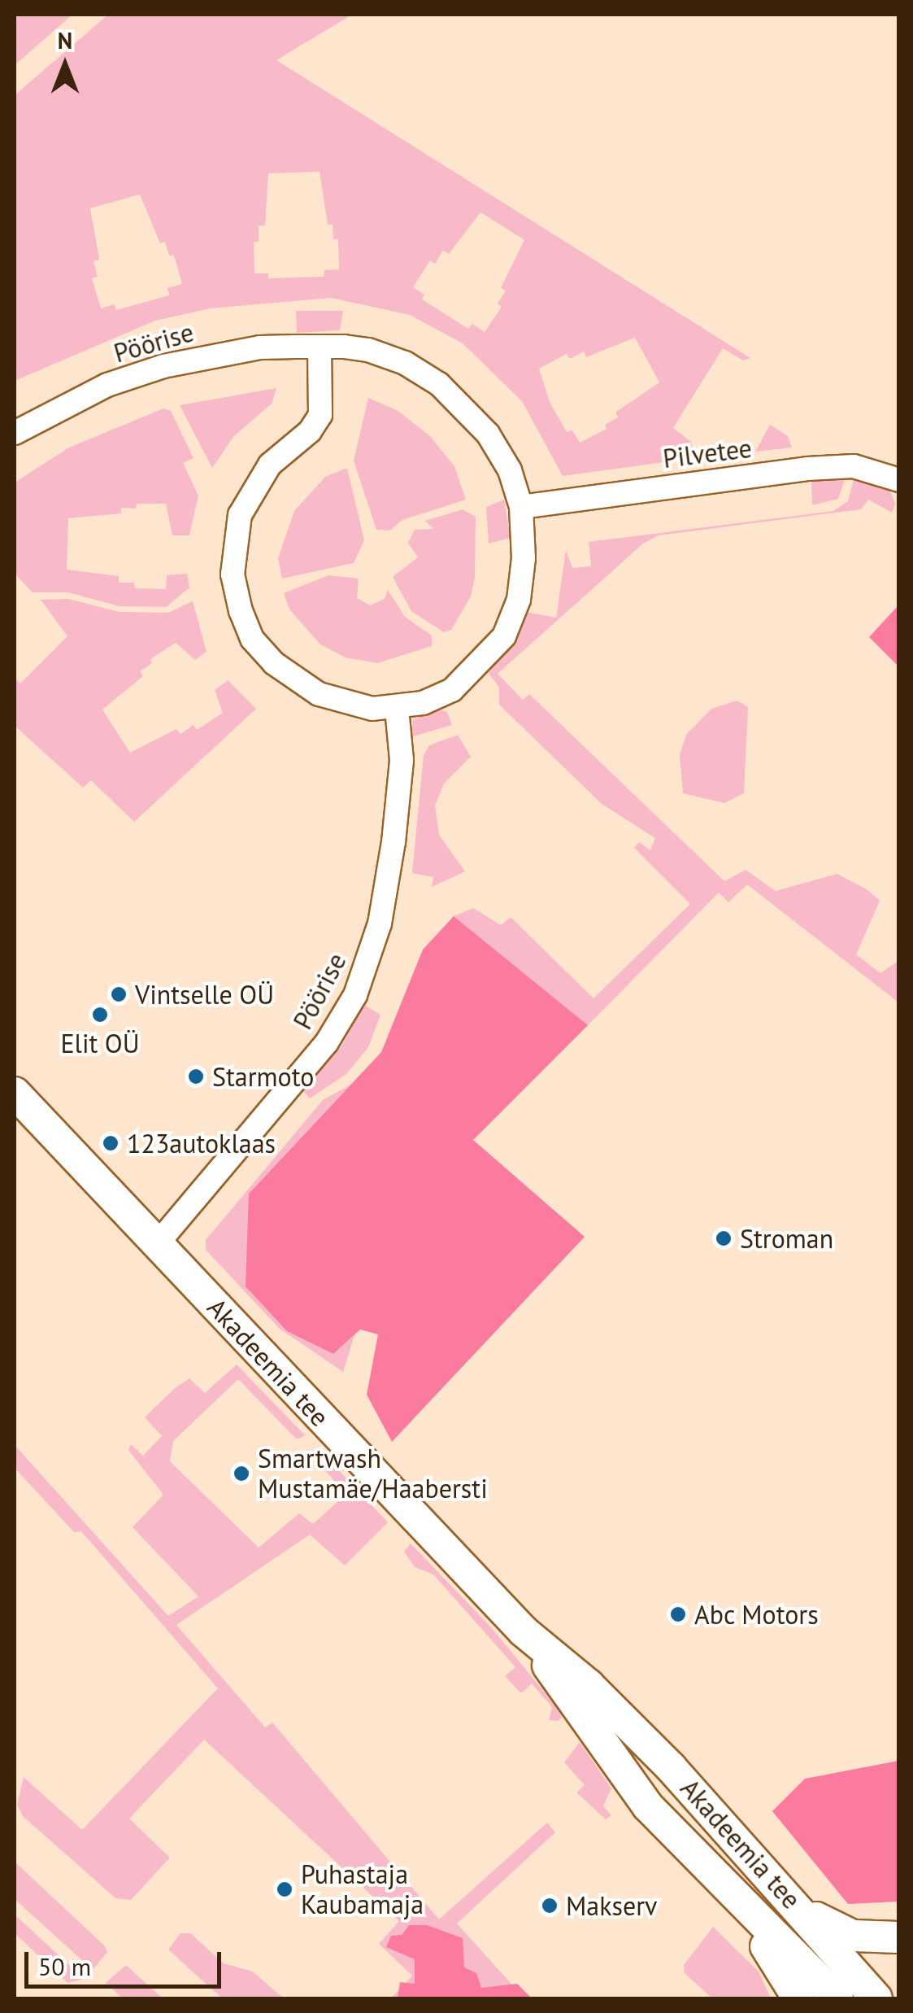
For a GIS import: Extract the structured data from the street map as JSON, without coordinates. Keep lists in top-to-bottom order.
{
  "streets": {
    "main road": ["Akadeemia tee"],
    "street": ["Pöörise", "Pilvetee"]
  },
  "crossings": [
    ["Pöörise", "Pilvetee"],
    ["Pöörise", "Akadeemia tee"]
  ],
  "places": [
    "Vintselle OÜ",
    "Elit OÜ",
    "Starmoto",
    "123autoklaas",
    "Stroman",
    "Smartwash Mustamäe/Haabersti",
    "Abc Motors",
    "Puhastaja Kaubamaja",
    "Makserv"
  ],
  "scale_bar": "50 m",
  "north": "top"
}
